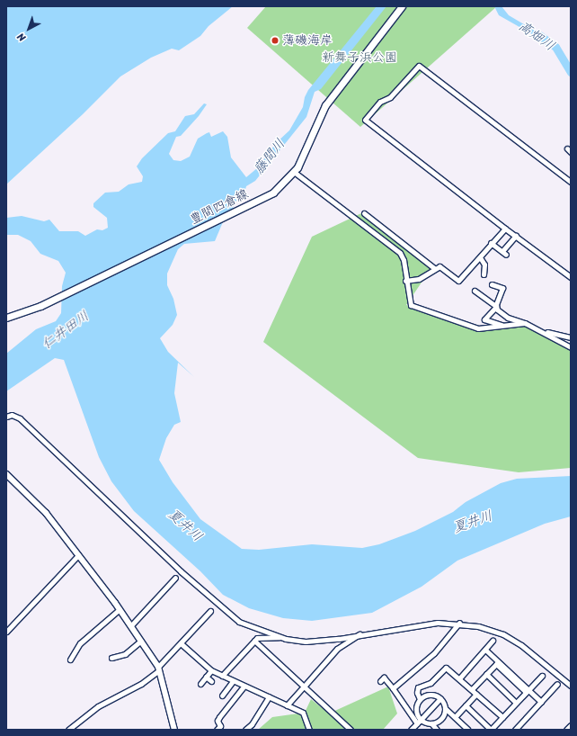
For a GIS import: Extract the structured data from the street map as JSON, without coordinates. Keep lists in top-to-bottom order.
{
  "streets": {
    "main road": ["豊間四倉線"]
  },
  "water": [
    "高畑川",
    "藤間川",
    "仁井田川",
    "夏井川"
  ],
  "parks": ["新舞子浜公園"],
  "places": ["薄磯海岸"],
  "north": "bottom left"
}
